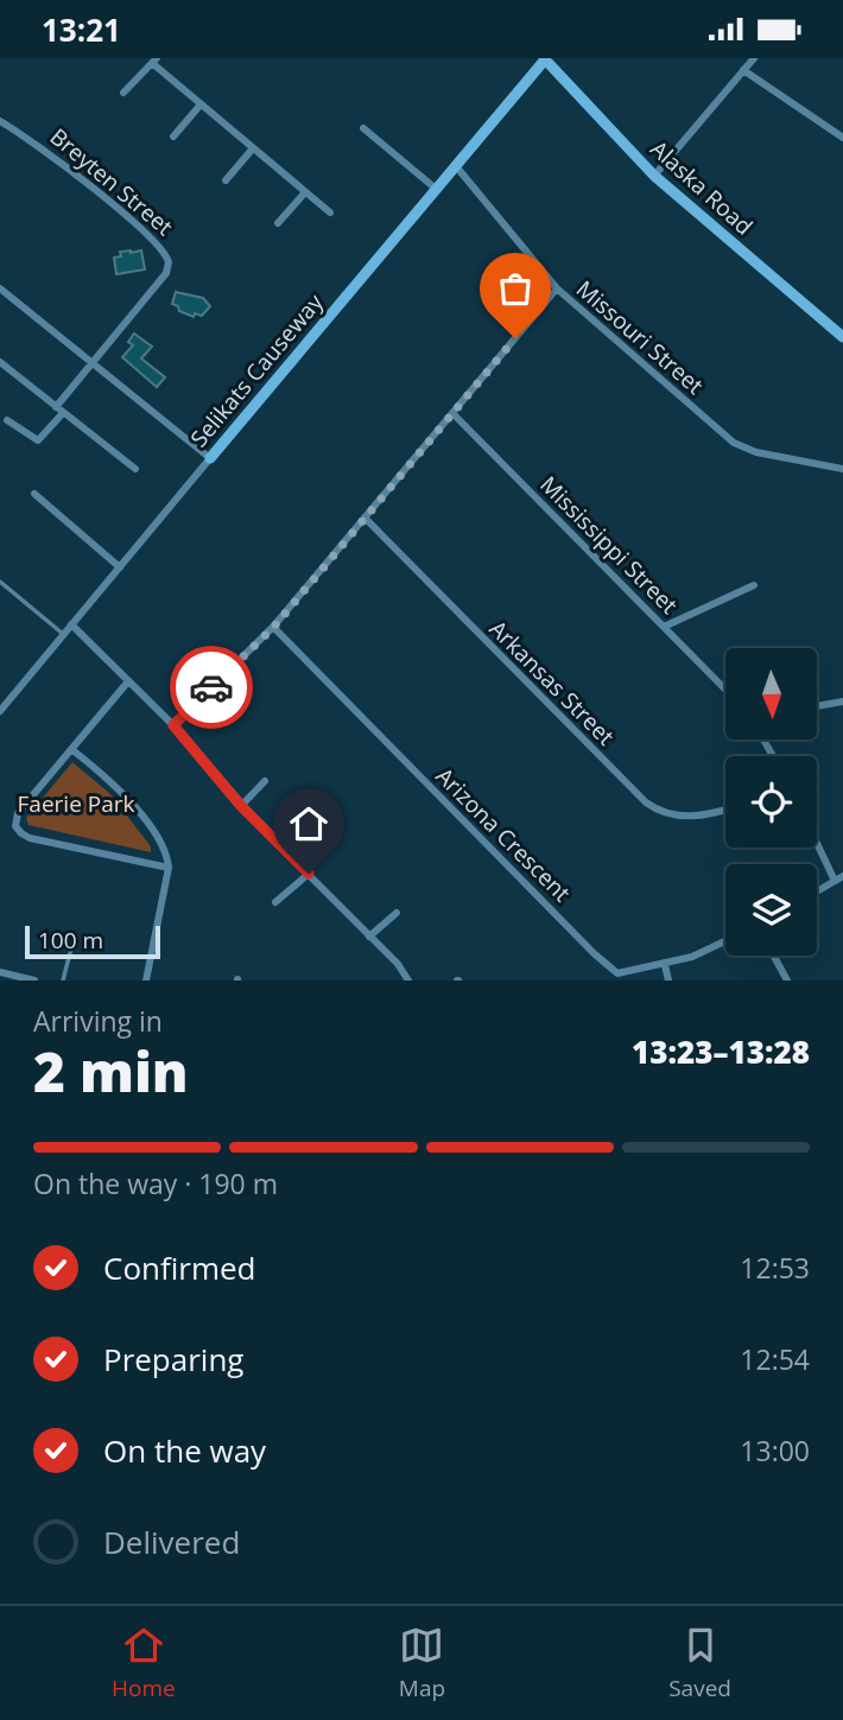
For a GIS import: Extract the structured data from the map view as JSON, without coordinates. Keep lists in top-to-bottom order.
{
  "streets": {
    "street": [
      "Breyten Street",
      "Alaska Road",
      "Missouri Street",
      "Selikats Causeway",
      "Mississippi Street",
      "Arkansas Street",
      "Arizona Crescent"
    ]
  },
  "crossings": [
    ["Alaska Road", "Selikats Causeway"],
    ["Missouri Street", "Selikats Causeway"]
  ],
  "parks": ["Faerie Park"],
  "scale_bar": "100 m",
  "north": "bottom",
  "page": {
    "status": "13:21",
    "scale": "100 m",
    "heading": ["2 min", "Arriving in", "13:23–13:28"],
    "bar": "On the way · 190 m",
    "list": [
      ["Confirmed", "12:53"],
      ["Preparing", "12:54"],
      ["On the way", "13:00"],
      "Delivered"
    ],
    "tabs": ["Home", "Map", "Saved"]
  }
}
